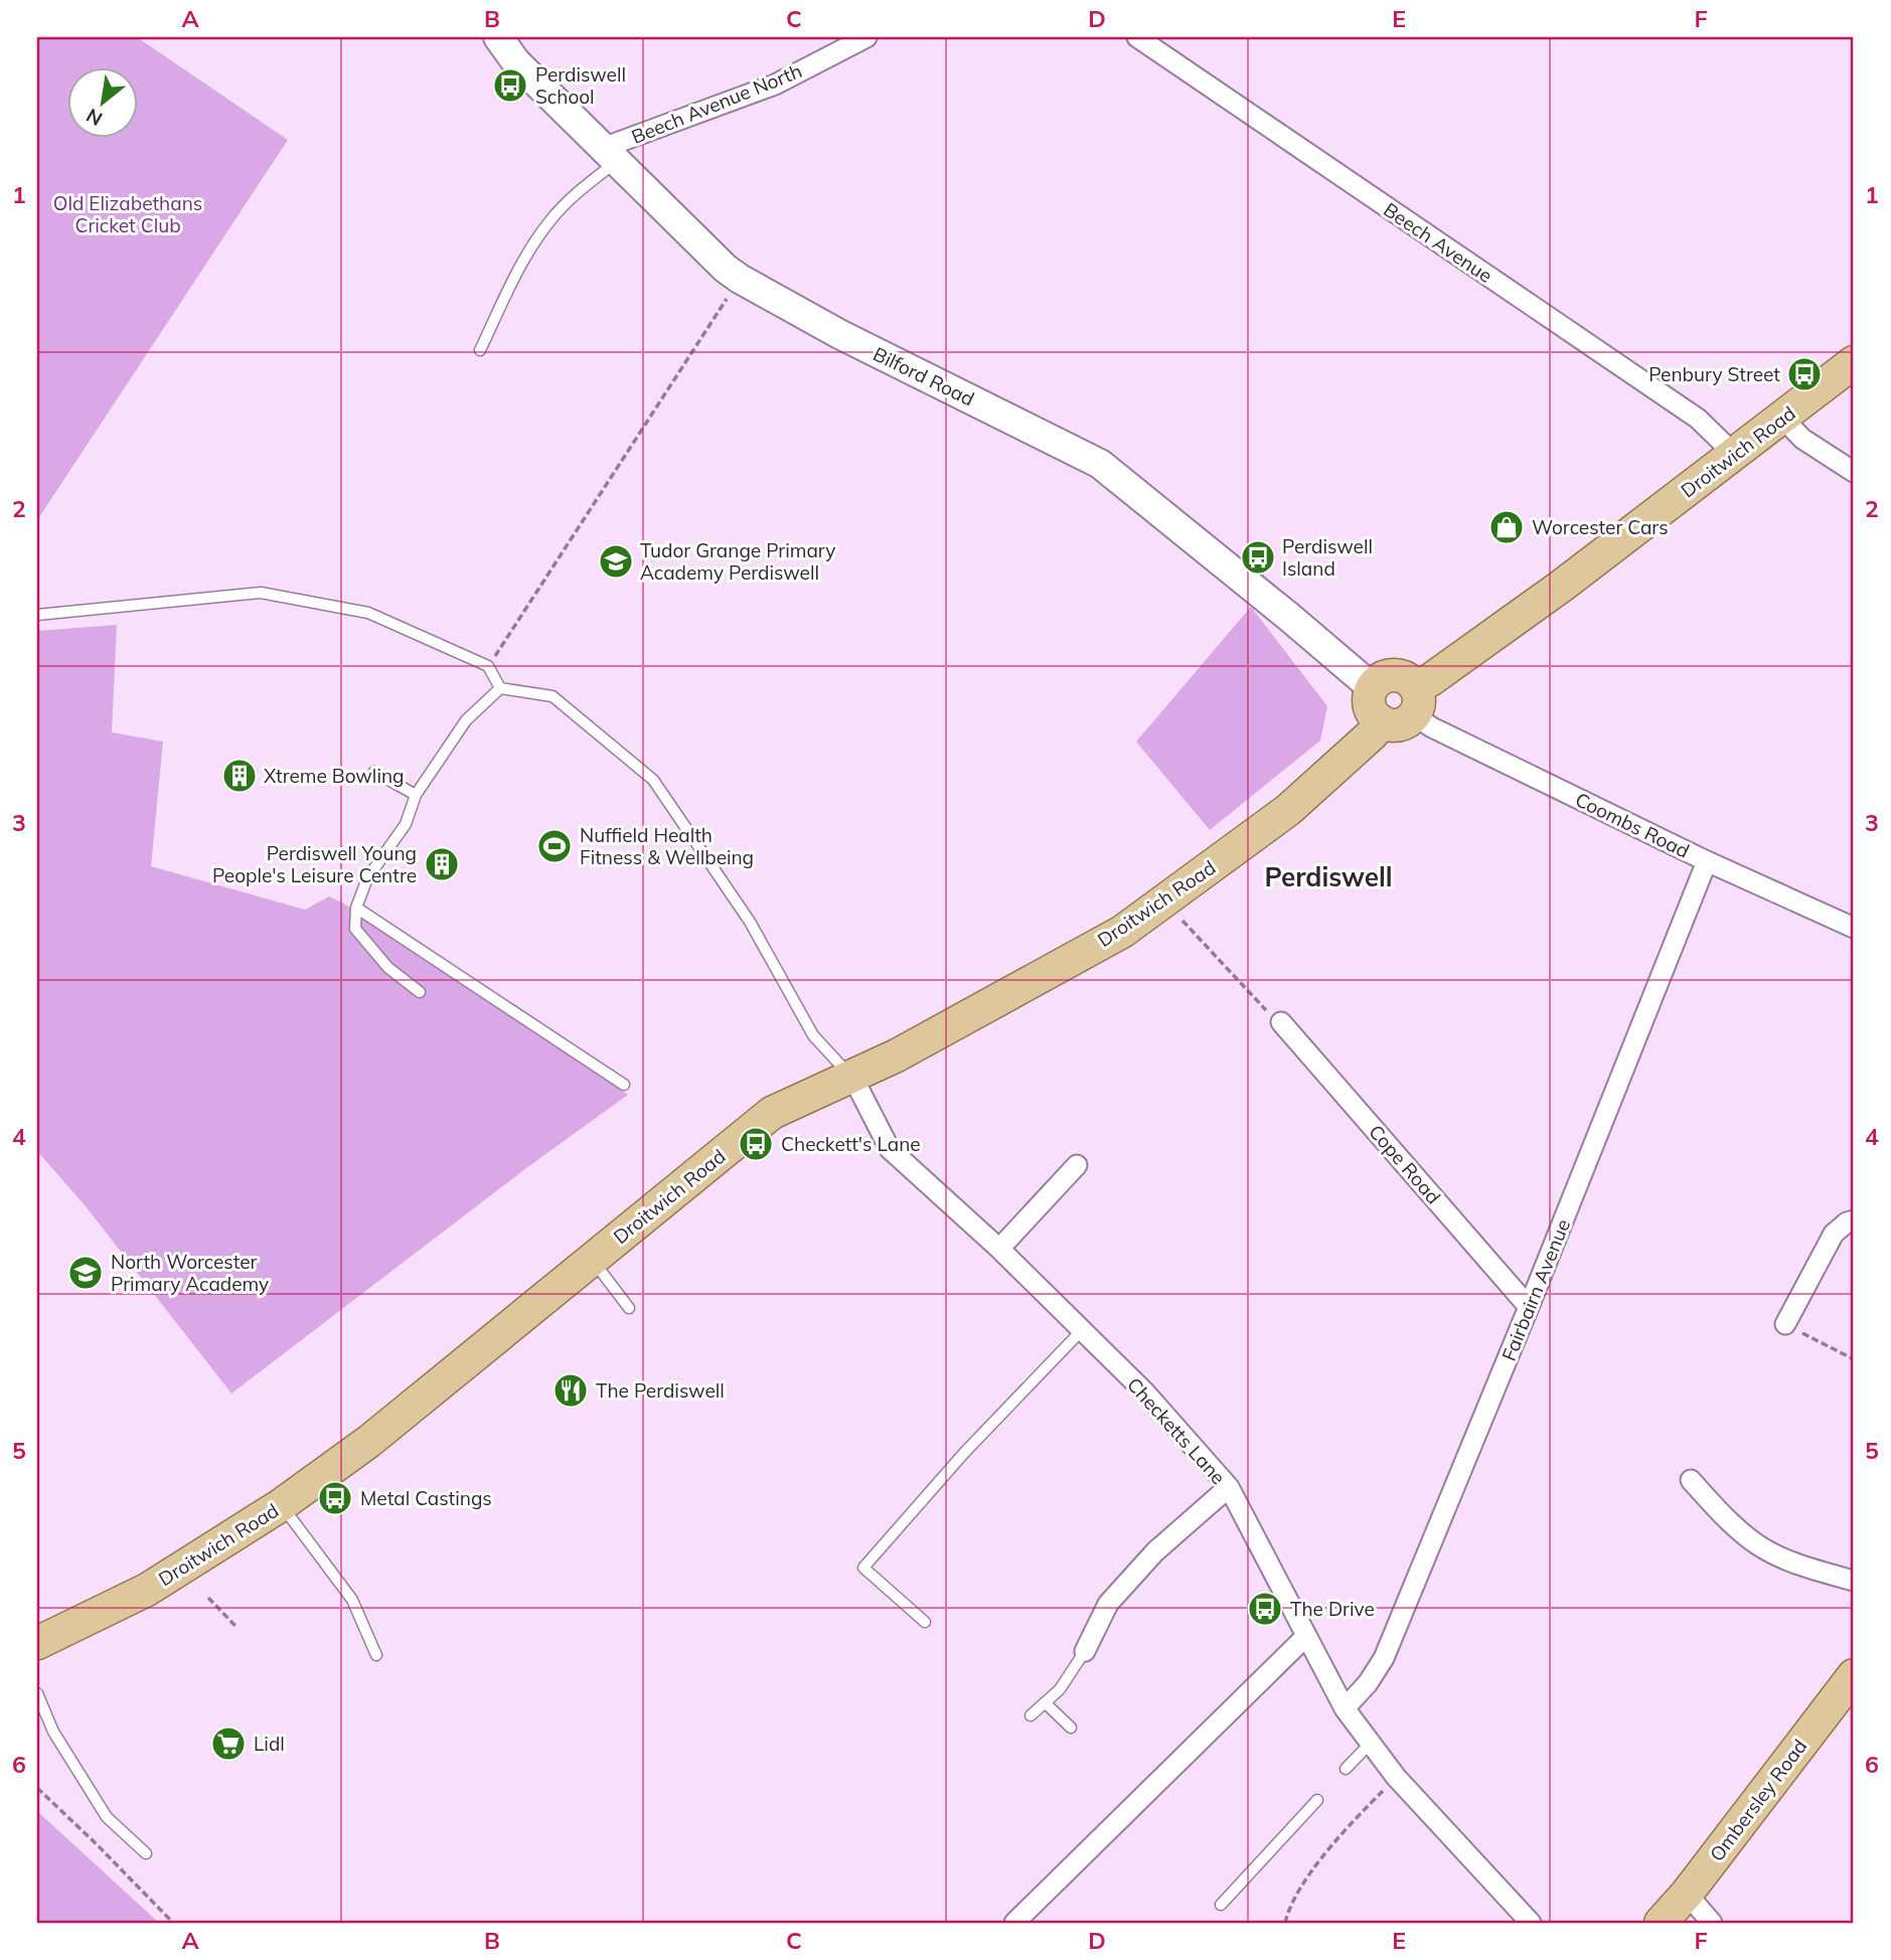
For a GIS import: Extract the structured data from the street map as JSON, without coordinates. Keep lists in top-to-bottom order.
{
  "streets": {
    "main road": ["Bilford Road", "Droitwich Road", "Ombersley Road"],
    "street": [
      "Beech Avenue North",
      "Beech Avenue",
      "Coombs Road",
      "Cope Road",
      "Fairbairn Avenue",
      "Checketts Lane"
    ]
  },
  "crossings": [
    ["Beech Avenue North", "Bilford Road"],
    ["Beech Avenue", "Droitwich Road"],
    ["Bilford Road", "Droitwich Road"],
    ["Bilford Road", "Coombs Road"],
    ["Droitwich Road", "Coombs Road"],
    ["Droitwich Road", "Checketts Lane"],
    ["Coombs Road", "Fairbairn Avenue"],
    ["Cope Road", "Fairbairn Avenue"],
    ["Fairbairn Avenue", "Checketts Lane"]
  ],
  "districts": ["Perdiswell"],
  "parks": ["Old Elizabethans Cricket Club"],
  "places": {
    "bus stop": [
      "Perdiswell School",
      "Penbury Street",
      "Perdiswell Island",
      "Checkett's Lane",
      "Metal Castings",
      "The Drive"
    ],
    "shop": ["Worcester Cars"],
    "school or university": ["Tudor Grange Primary Academy Perdiswell", "North Worcester Primary Academy"],
    "building": ["Xtreme Bowling", "Perdiswell Young People's Leisure Centre"],
    "sports": ["Nuffield Health Fitness & Wellbeing"],
    "restaurant": ["The Perdiswell"],
    "supermarket": ["Lidl"]
  },
  "north": "bottom left",
  "grid": {
    "columns": [
      "A",
      "B",
      "C",
      "D",
      "E",
      "F"
    ],
    "rows": [
      "1",
      "2",
      "3",
      "4",
      "5",
      "6"
    ]
  }
}
